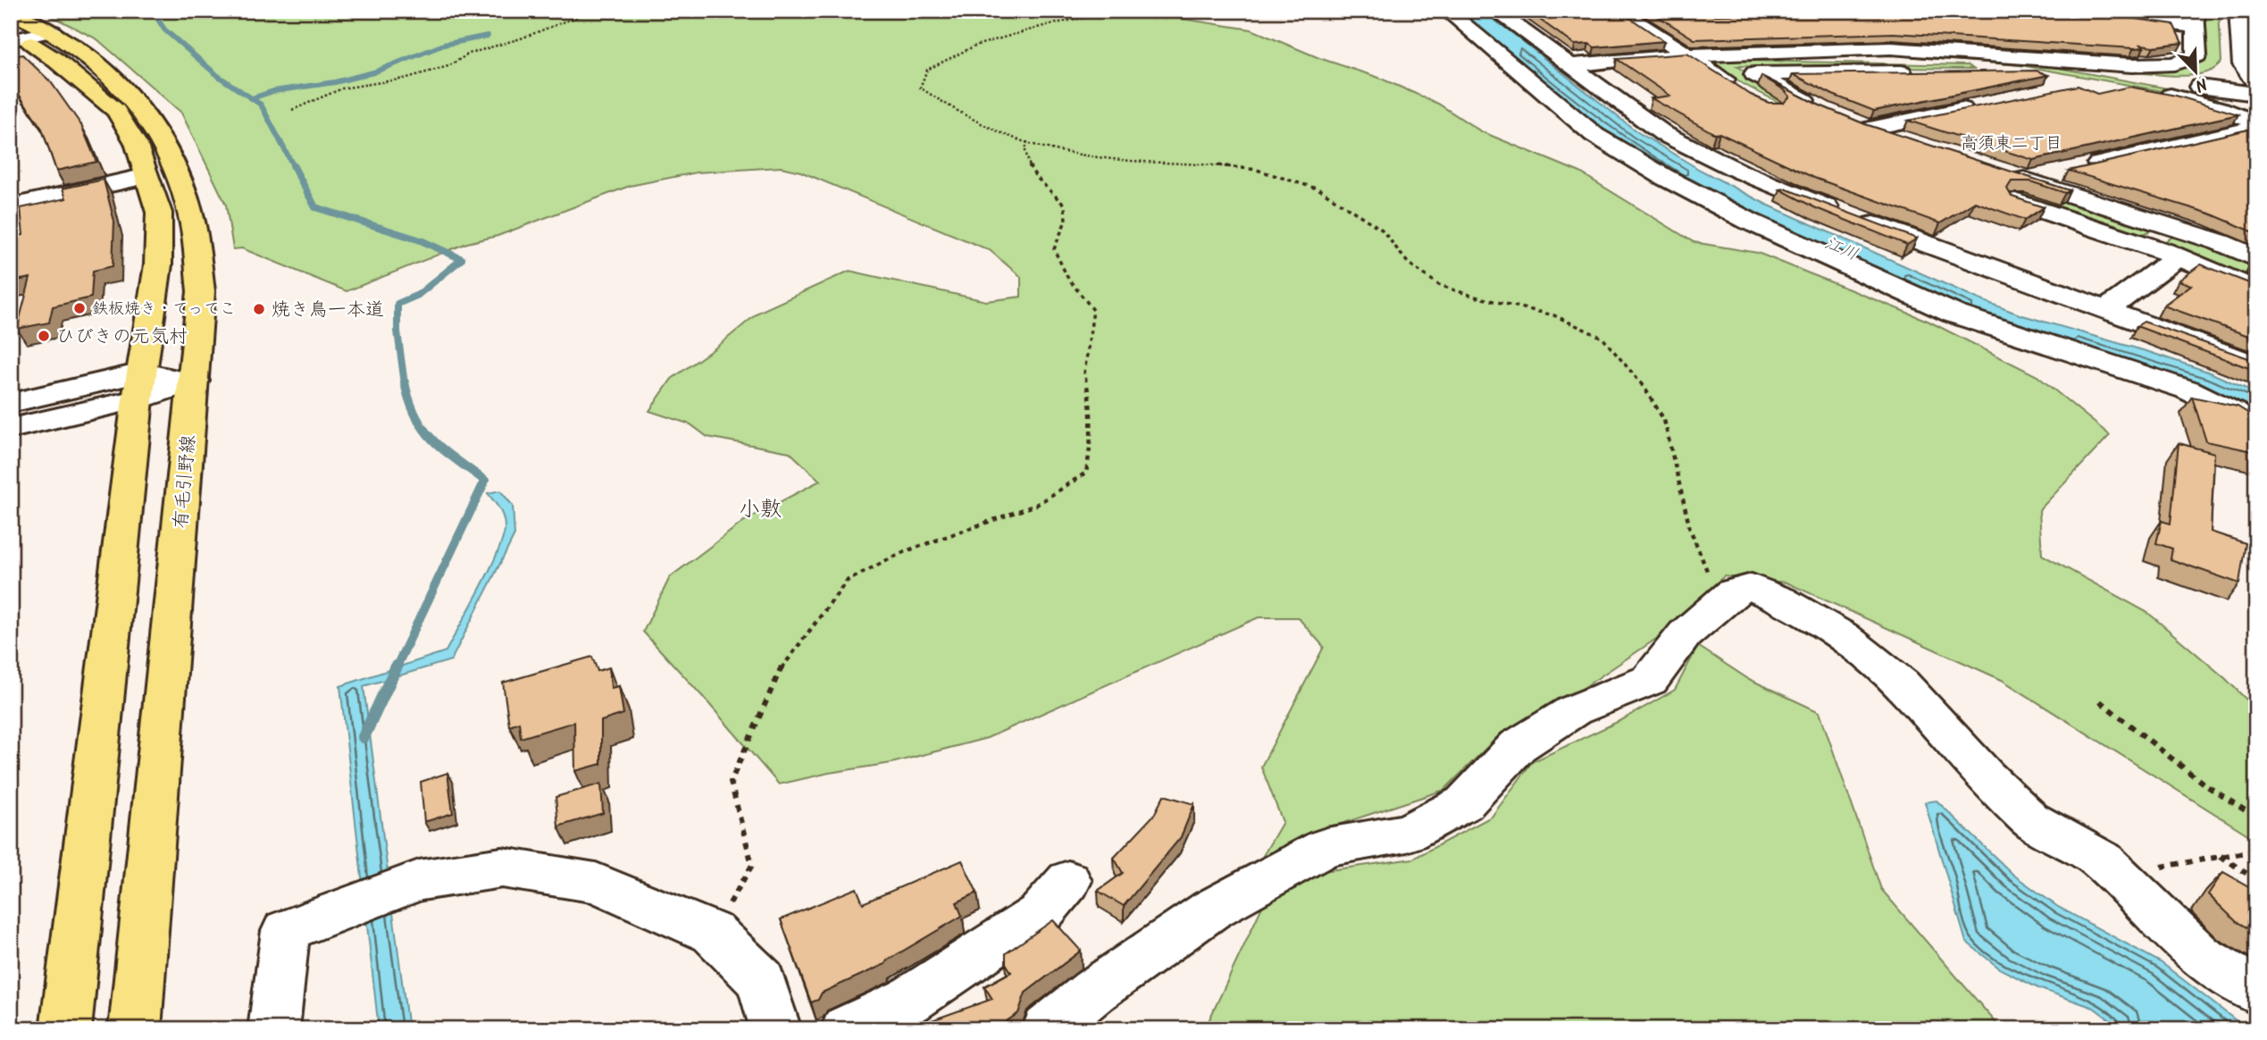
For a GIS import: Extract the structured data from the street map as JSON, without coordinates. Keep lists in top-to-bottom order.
{
  "streets": {
    "main road": ["有毛引野線"]
  },
  "districts": ["高須東二丁目", "小敷"],
  "water": ["江川"],
  "places": ["鉄板焼き・てってこ", "焼き鳥一本道", "ひびきの元気村"],
  "north": "bottom right"
}
